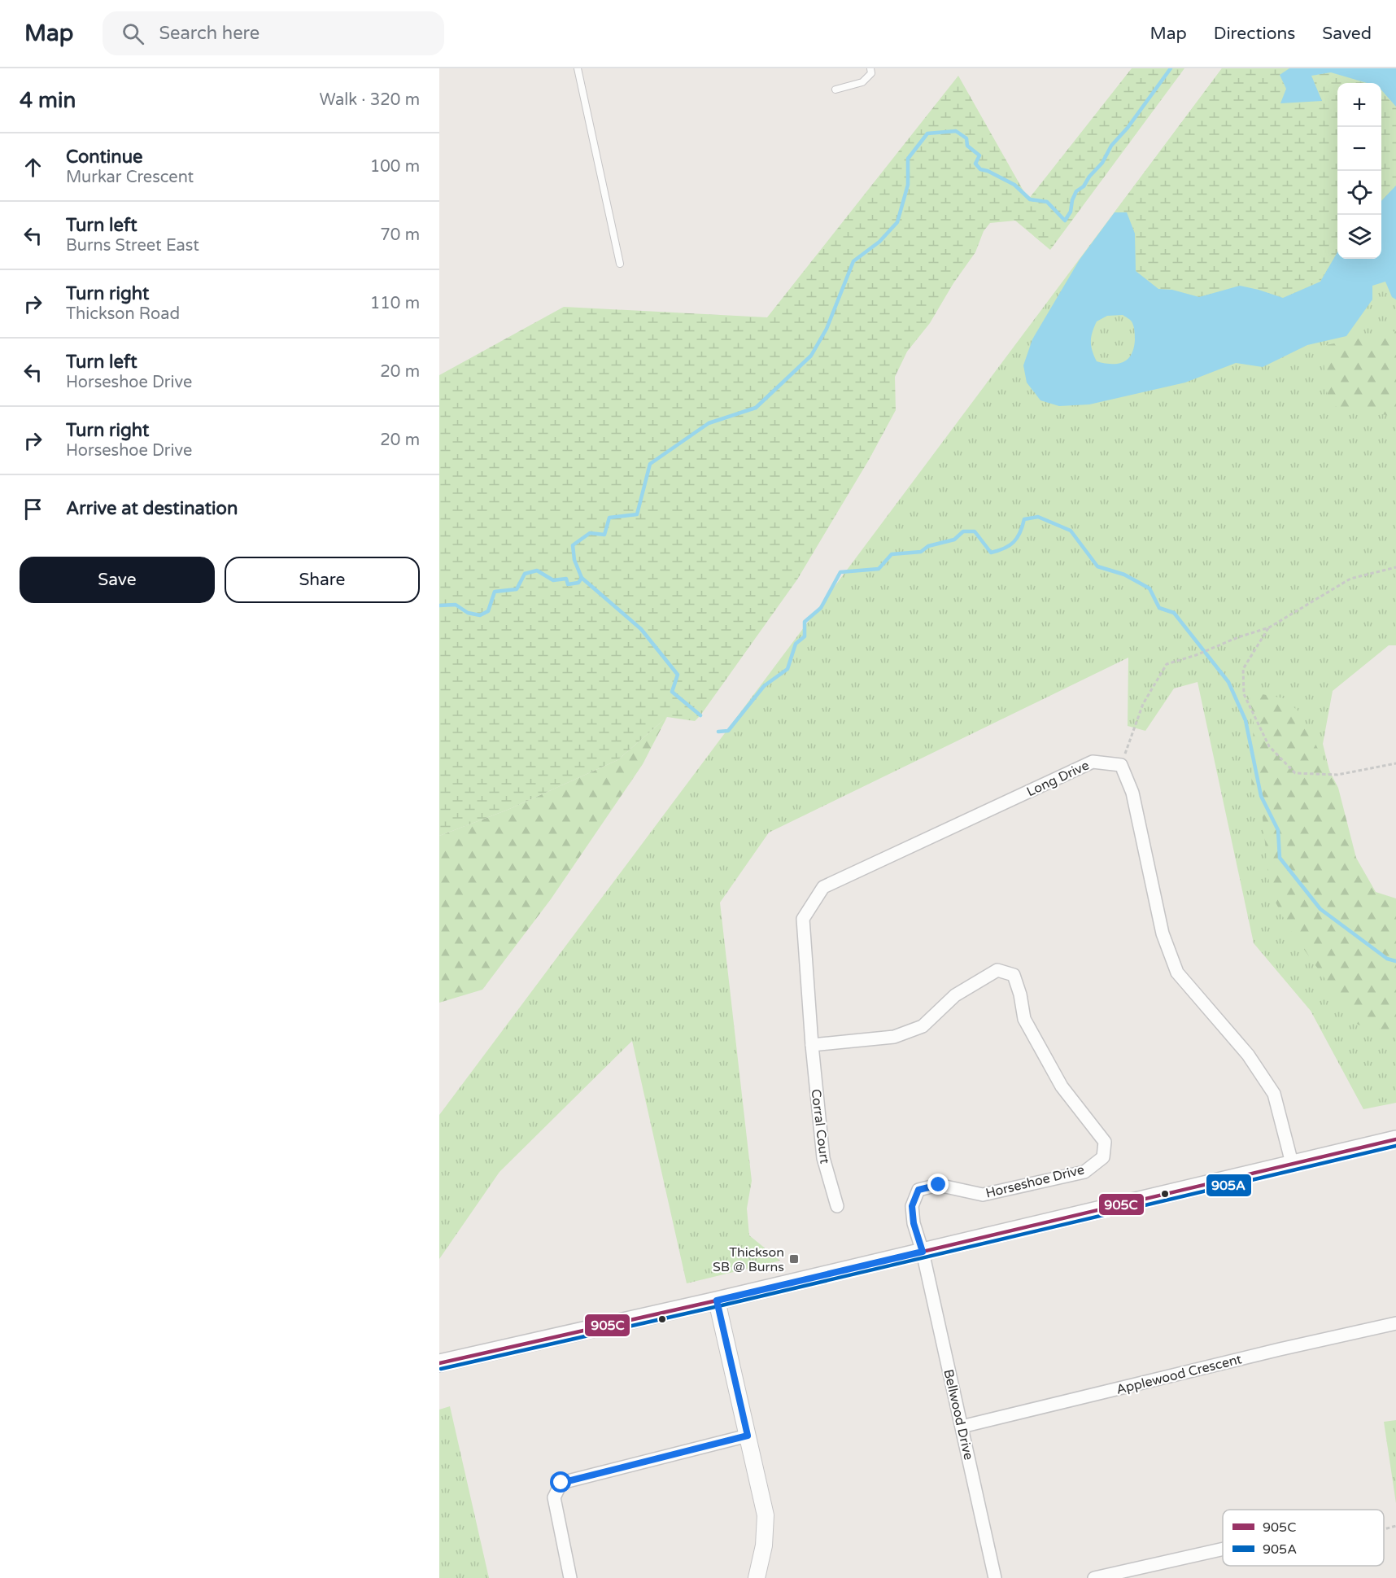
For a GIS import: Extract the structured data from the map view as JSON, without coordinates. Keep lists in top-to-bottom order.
{
  "streets": {
    "street": [
      "Long Drive",
      "Corral Court",
      "Horseshoe Drive",
      "Applewood Crescent",
      "Bellwood Drive"
    ]
  },
  "crossings": [
    ["Long Drive", "Corral Court"],
    ["Long Drive", "Horseshoe Drive"],
    ["Corral Court", "Horseshoe Drive"],
    ["Horseshoe Drive", "Bellwood Drive"],
    ["Applewood Crescent", "Bellwood Drive"]
  ],
  "places": {
    "transit": ["Thickson SB @ Burns"]
  },
  "lines": ["transit line 905C", "transit line 905A"],
  "legend": ["905C", "905A"],
  "page": {
    "header": "Map",
    "search": "Search here",
    "nav": ["Map", "Directions", "Saved"],
    "heading": ["4 min", "Walk · 320 m"],
    "map_buttons": ["+", "−"],
    "list": [
      ["Continue", "Murkar Crescent", "100 m"],
      ["Turn left", "Burns Street East", "70 m"],
      ["Turn right", "Thickson Road", "110 m"],
      ["Turn left", "Horseshoe Drive", "20 m"],
      ["Turn right", "Horseshoe Drive", "20 m"],
      "Arrive at destination"
    ],
    "buttons": ["Save", "Share"]
  }
}
